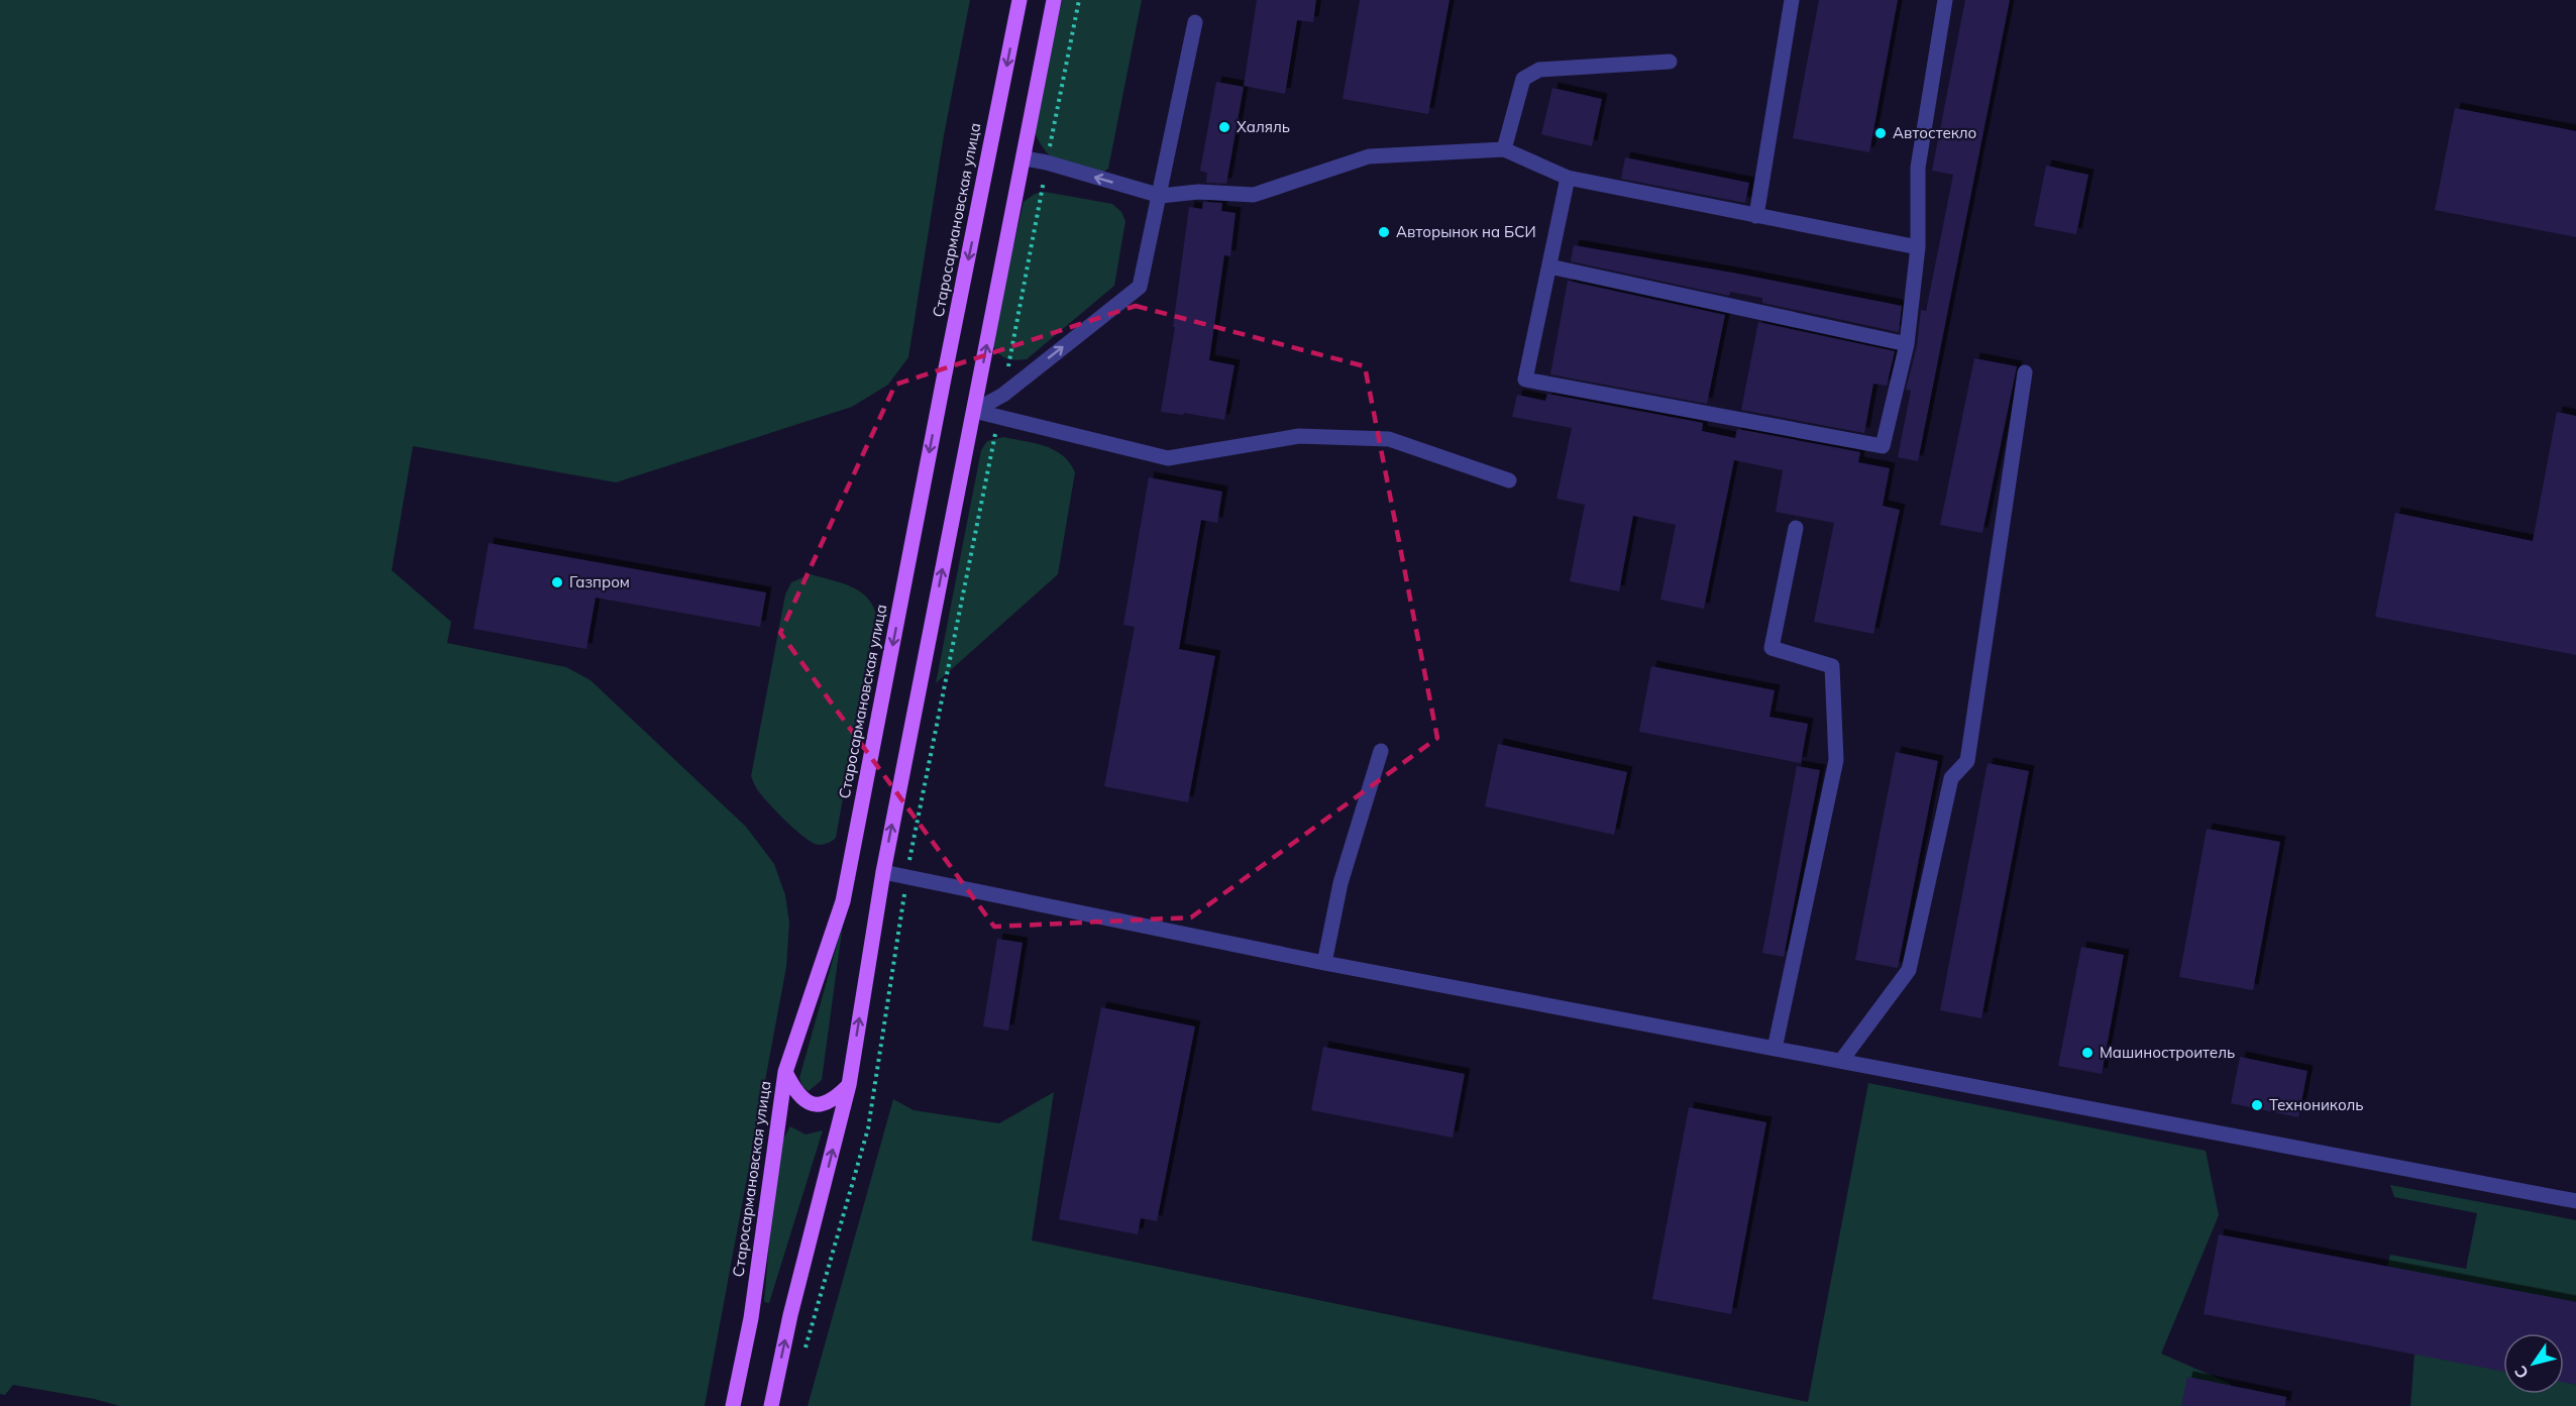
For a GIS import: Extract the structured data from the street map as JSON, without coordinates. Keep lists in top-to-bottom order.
{
  "streets": {
    "main road": ["Старосармановская улица"]
  },
  "places": [
    "Халяль",
    "Автостекло",
    "Авторынок на БСИ",
    "Газпром",
    "Машиностроитель",
    "Технониколь"
  ],
  "north": "bottom left"
}
